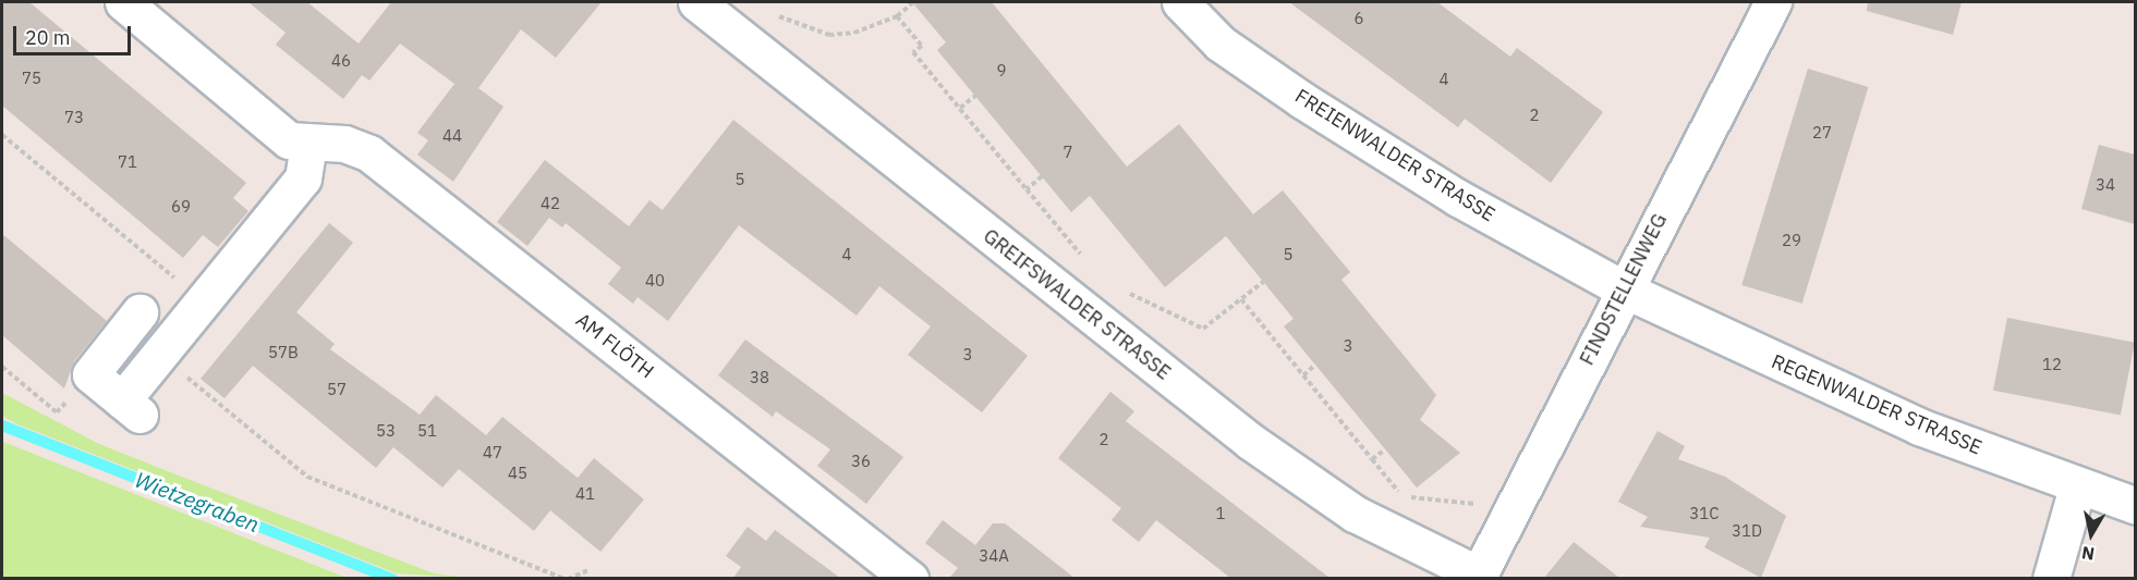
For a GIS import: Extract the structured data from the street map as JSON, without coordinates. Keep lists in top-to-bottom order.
{
  "streets": {
    "street": [
      "FREIENWALDER STRASSE",
      "FINDSTELLENWEG",
      "GREIFSWALDER STRASSE",
      "AM FLÖTH",
      "REGENWALDER STRASSE"
    ]
  },
  "crossings": [
    ["FREIENWALDER STRASSE", "FINDSTELLENWEG"],
    ["FREIENWALDER STRASSE", "REGENWALDER STRASSE"],
    ["FINDSTELLENWEG", "GREIFSWALDER STRASSE"],
    ["FINDSTELLENWEG", "REGENWALDER STRASSE"]
  ],
  "water": ["Wietzegraben"],
  "house_numbers": [
    "6",
    "46",
    "9",
    "75",
    "4",
    "2",
    "73",
    "27",
    "44",
    "7",
    "71",
    "5",
    "34",
    "42",
    "69",
    "29",
    "4",
    "5",
    "40",
    "3",
    "57B",
    "3",
    "12",
    "38",
    "57",
    "53",
    "51",
    "2",
    "47",
    "36",
    "45",
    "41",
    "1",
    "31C",
    "31D",
    "34A"
  ],
  "scale_bar": "20 m",
  "north": "bottom"
}
